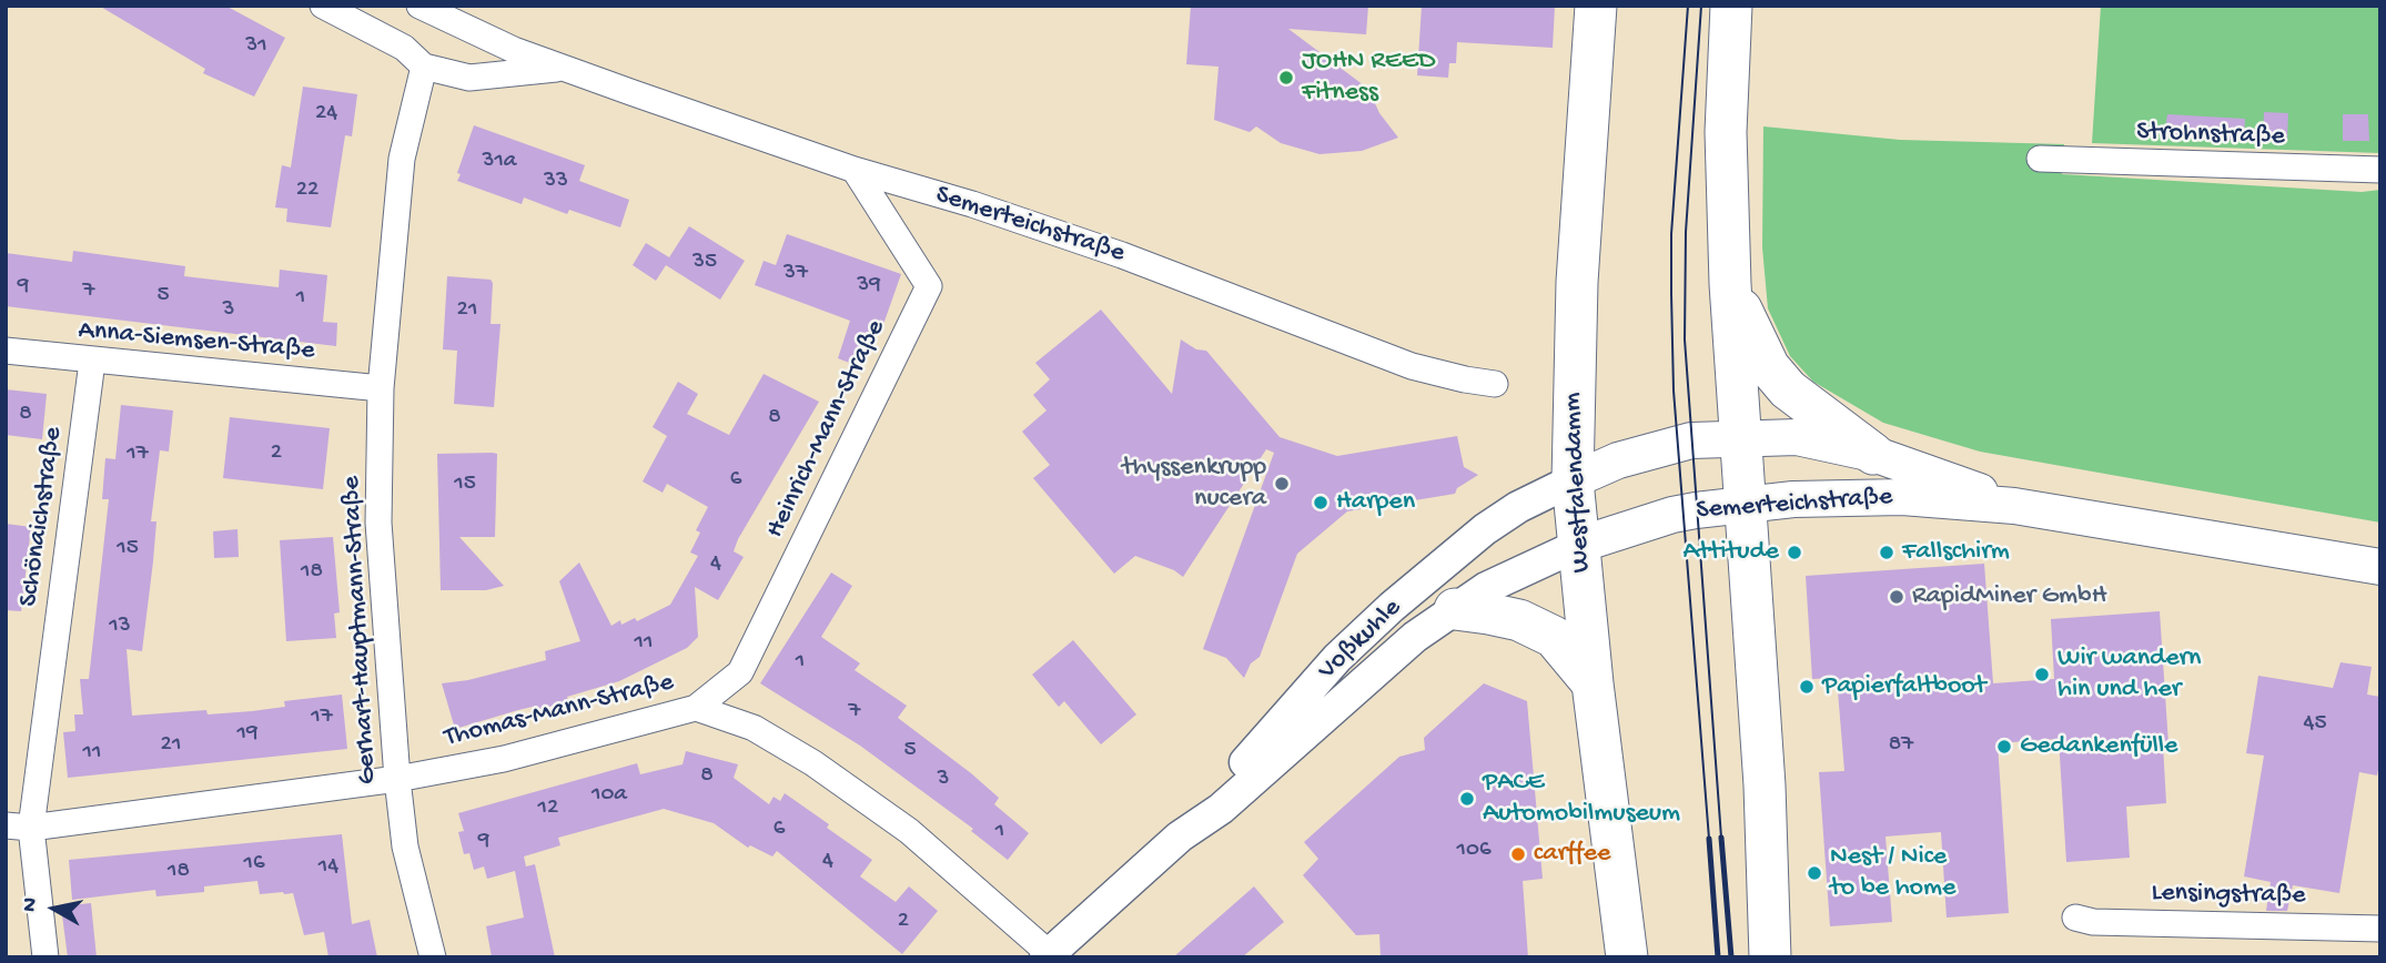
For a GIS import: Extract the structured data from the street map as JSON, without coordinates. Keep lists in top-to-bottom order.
{
  "streets": {
    "main road": ["Semerteichstraße", "Westfalendamm"],
    "street": [
      "Strohnstraße",
      "Anna-Siemsen-Straße",
      "Heinrich-Mann-Straße",
      "Schönaichstraße",
      "Gerhart-Hauptmann-Straße",
      "Voßkuhle",
      "Thomas-Mann-Straße",
      "Lensingstraße"
    ]
  },
  "crossings": [
    ["Semerteichstraße", "Heinrich-Mann-Straße"],
    ["Semerteichstraße", "Westfalendamm"],
    ["Semerteichstraße", "Gerhart-Hauptmann-Straße"],
    ["Semerteichstraße", "Voßkuhle"],
    ["Anna-Siemsen-Straße", "Schönaichstraße"],
    ["Anna-Siemsen-Straße", "Gerhart-Hauptmann-Straße"],
    ["Heinrich-Mann-Straße", "Thomas-Mann-Straße"],
    ["Westfalendamm", "Voßkuhle"],
    ["Schönaichstraße", "Thomas-Mann-Straße"],
    ["Gerhart-Hauptmann-Straße", "Thomas-Mann-Straße"],
    ["Voßkuhle", "Thomas-Mann-Straße"]
  ],
  "places": [
    "JOHN REED Fitness",
    "thyssenkrupp nucera",
    "Harpen",
    "Attitude",
    "Fallschirm",
    "RapidMiner GmbH",
    "Wir wandern hin und her",
    "Papierfaltboot",
    "Gedankenfülle",
    "PACE Automobilmuseum",
    "carffee",
    "Nest / Nice to be home"
  ],
  "house_numbers": [
    "31",
    "24",
    "31a",
    "33",
    "22",
    "35",
    "37",
    "39",
    "9",
    "7",
    "5",
    "1",
    "3",
    "21",
    "8",
    "8",
    "2",
    "17",
    "6",
    "15",
    "15",
    "4",
    "18",
    "13",
    "11",
    "1",
    "7",
    "17",
    "45",
    "19",
    "21",
    "87",
    "5",
    "11",
    "8",
    "3",
    "10a",
    "12",
    "6",
    "1",
    "9",
    "106",
    "4",
    "16",
    "14",
    "18",
    "2"
  ],
  "north": "left"
}
